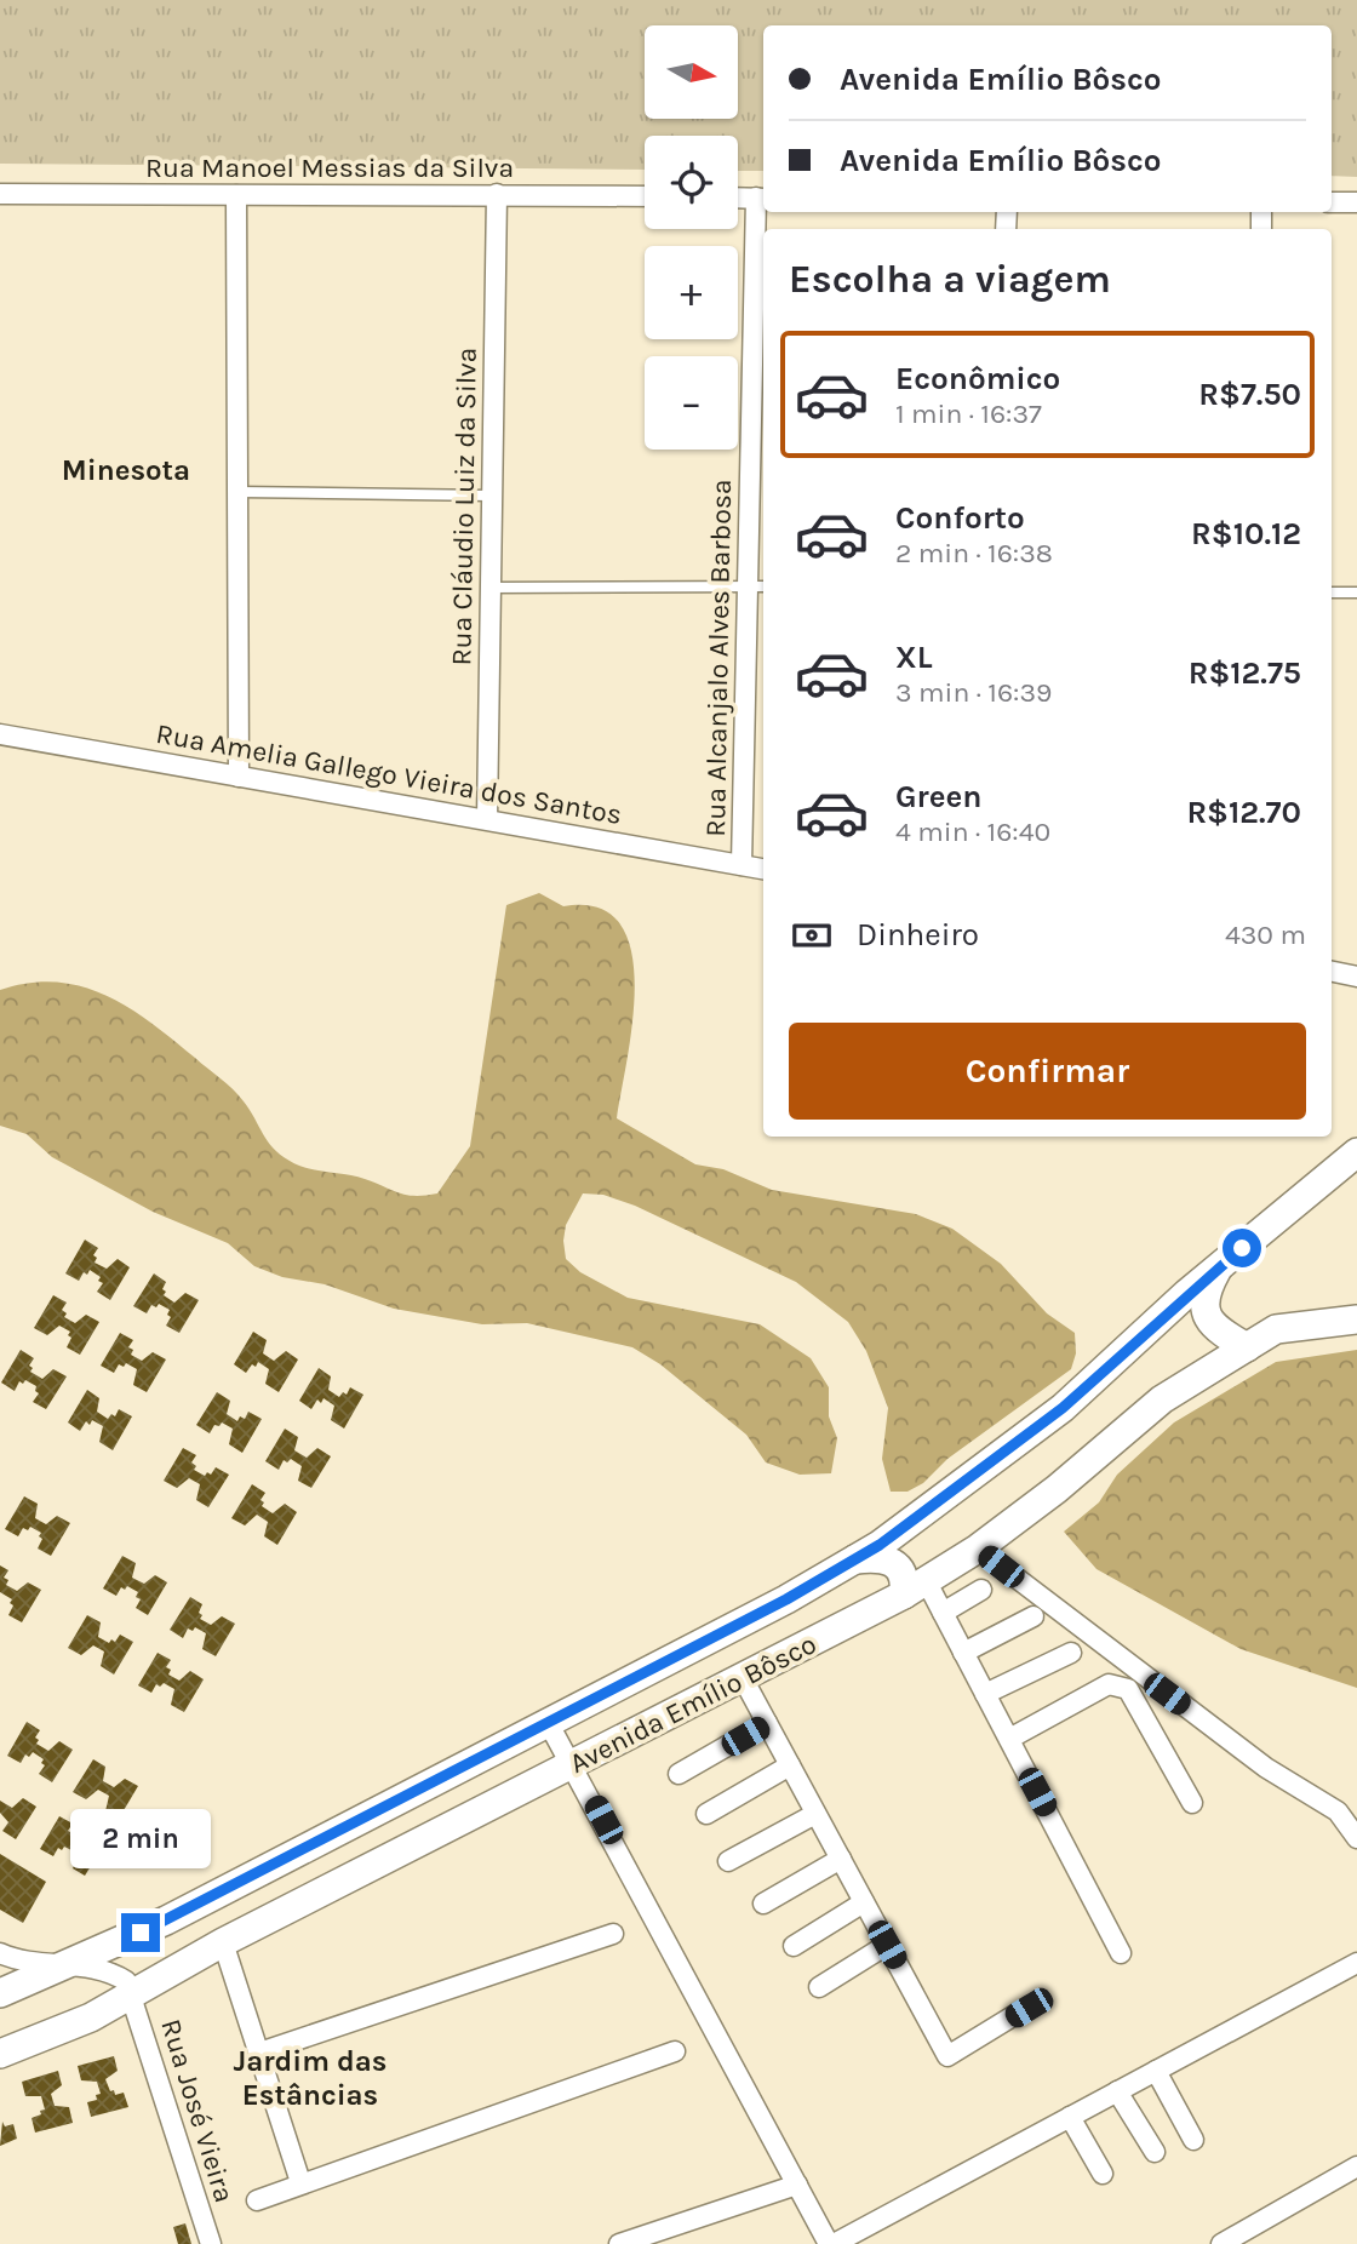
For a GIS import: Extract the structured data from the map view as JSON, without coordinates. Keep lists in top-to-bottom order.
{
  "streets": {
    "main road": ["Avenida Emílio Bôsco"],
    "street": [
      "Rua Manoel Messias da Silva",
      "Rua Cláudio Luiz da Silva",
      "Rua Alcanjalo Alves Barbosa",
      "Rua Amelia Gallego Vieira dos Santos",
      "Rua José Vieira"
    ]
  },
  "crossings": [
    ["Rua Manoel Messias da Silva", "Rua Cláudio Luiz da Silva"],
    ["Rua Cláudio Luiz da Silva", "Rua Amelia Gallego Vieira dos Santos"],
    ["Rua Alcanjalo Alves Barbosa", "Rua Amelia Gallego Vieira dos Santos"],
    ["Avenida Emílio Bôsco", "Rua José Vieira"]
  ],
  "districts": ["Minesota", "Jardim das Estâncias"],
  "north": "right",
  "page": {
    "map_buttons": ["+", "−"],
    "banner": ["Avenida Emílio Bôsco", "Avenida Emílio Bôsco"],
    "heading": "Escolha a viagem",
    "list": [
      {
        "name": "Econômico",
        "note": "1 min · 16:37",
        "value": "R$7.50"
      },
      {
        "name": "Conforto",
        "note": "2 min · 16:38",
        "value": "R$10.12"
      },
      {
        "name": "XL",
        "note": "3 min · 16:39",
        "value": "R$12.75"
      },
      {
        "name": "Green",
        "note": "4 min · 16:40",
        "value": "R$12.70"
      }
    ],
    "pay": ["Dinheiro", "430 m"],
    "buttons": "Confirmar",
    "bubble": "2 min"
  }
}
